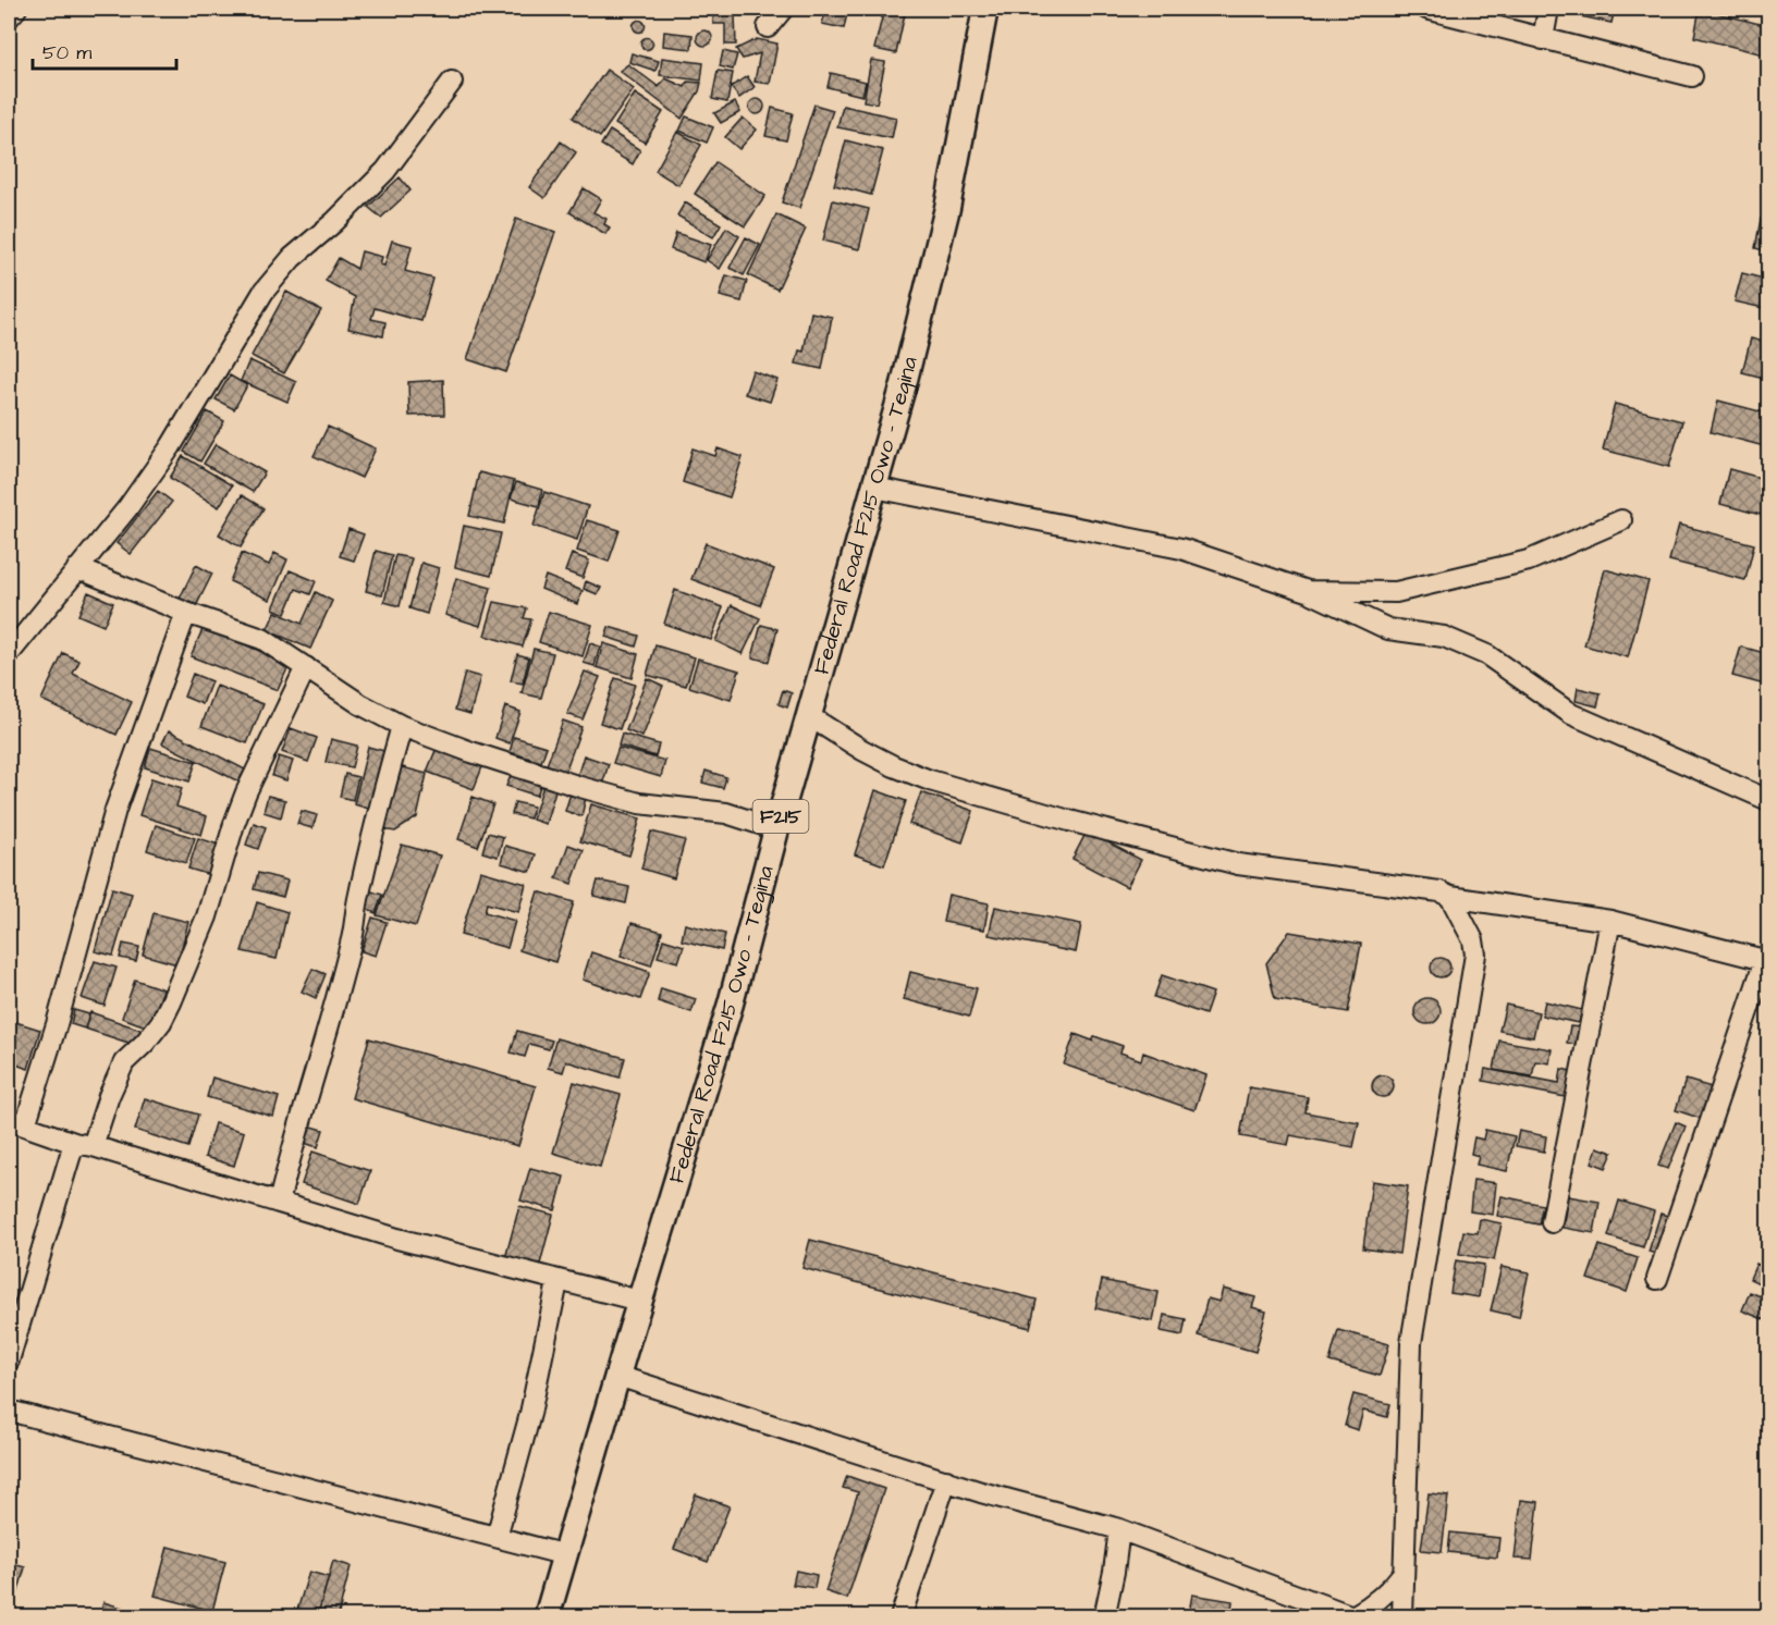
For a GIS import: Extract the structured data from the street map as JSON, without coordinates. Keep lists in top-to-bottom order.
{
  "streets": {
    "main road": ["Federal Road F215 Owo - Tegina", "F215"]
  },
  "scale_bar": "50 m"
}
